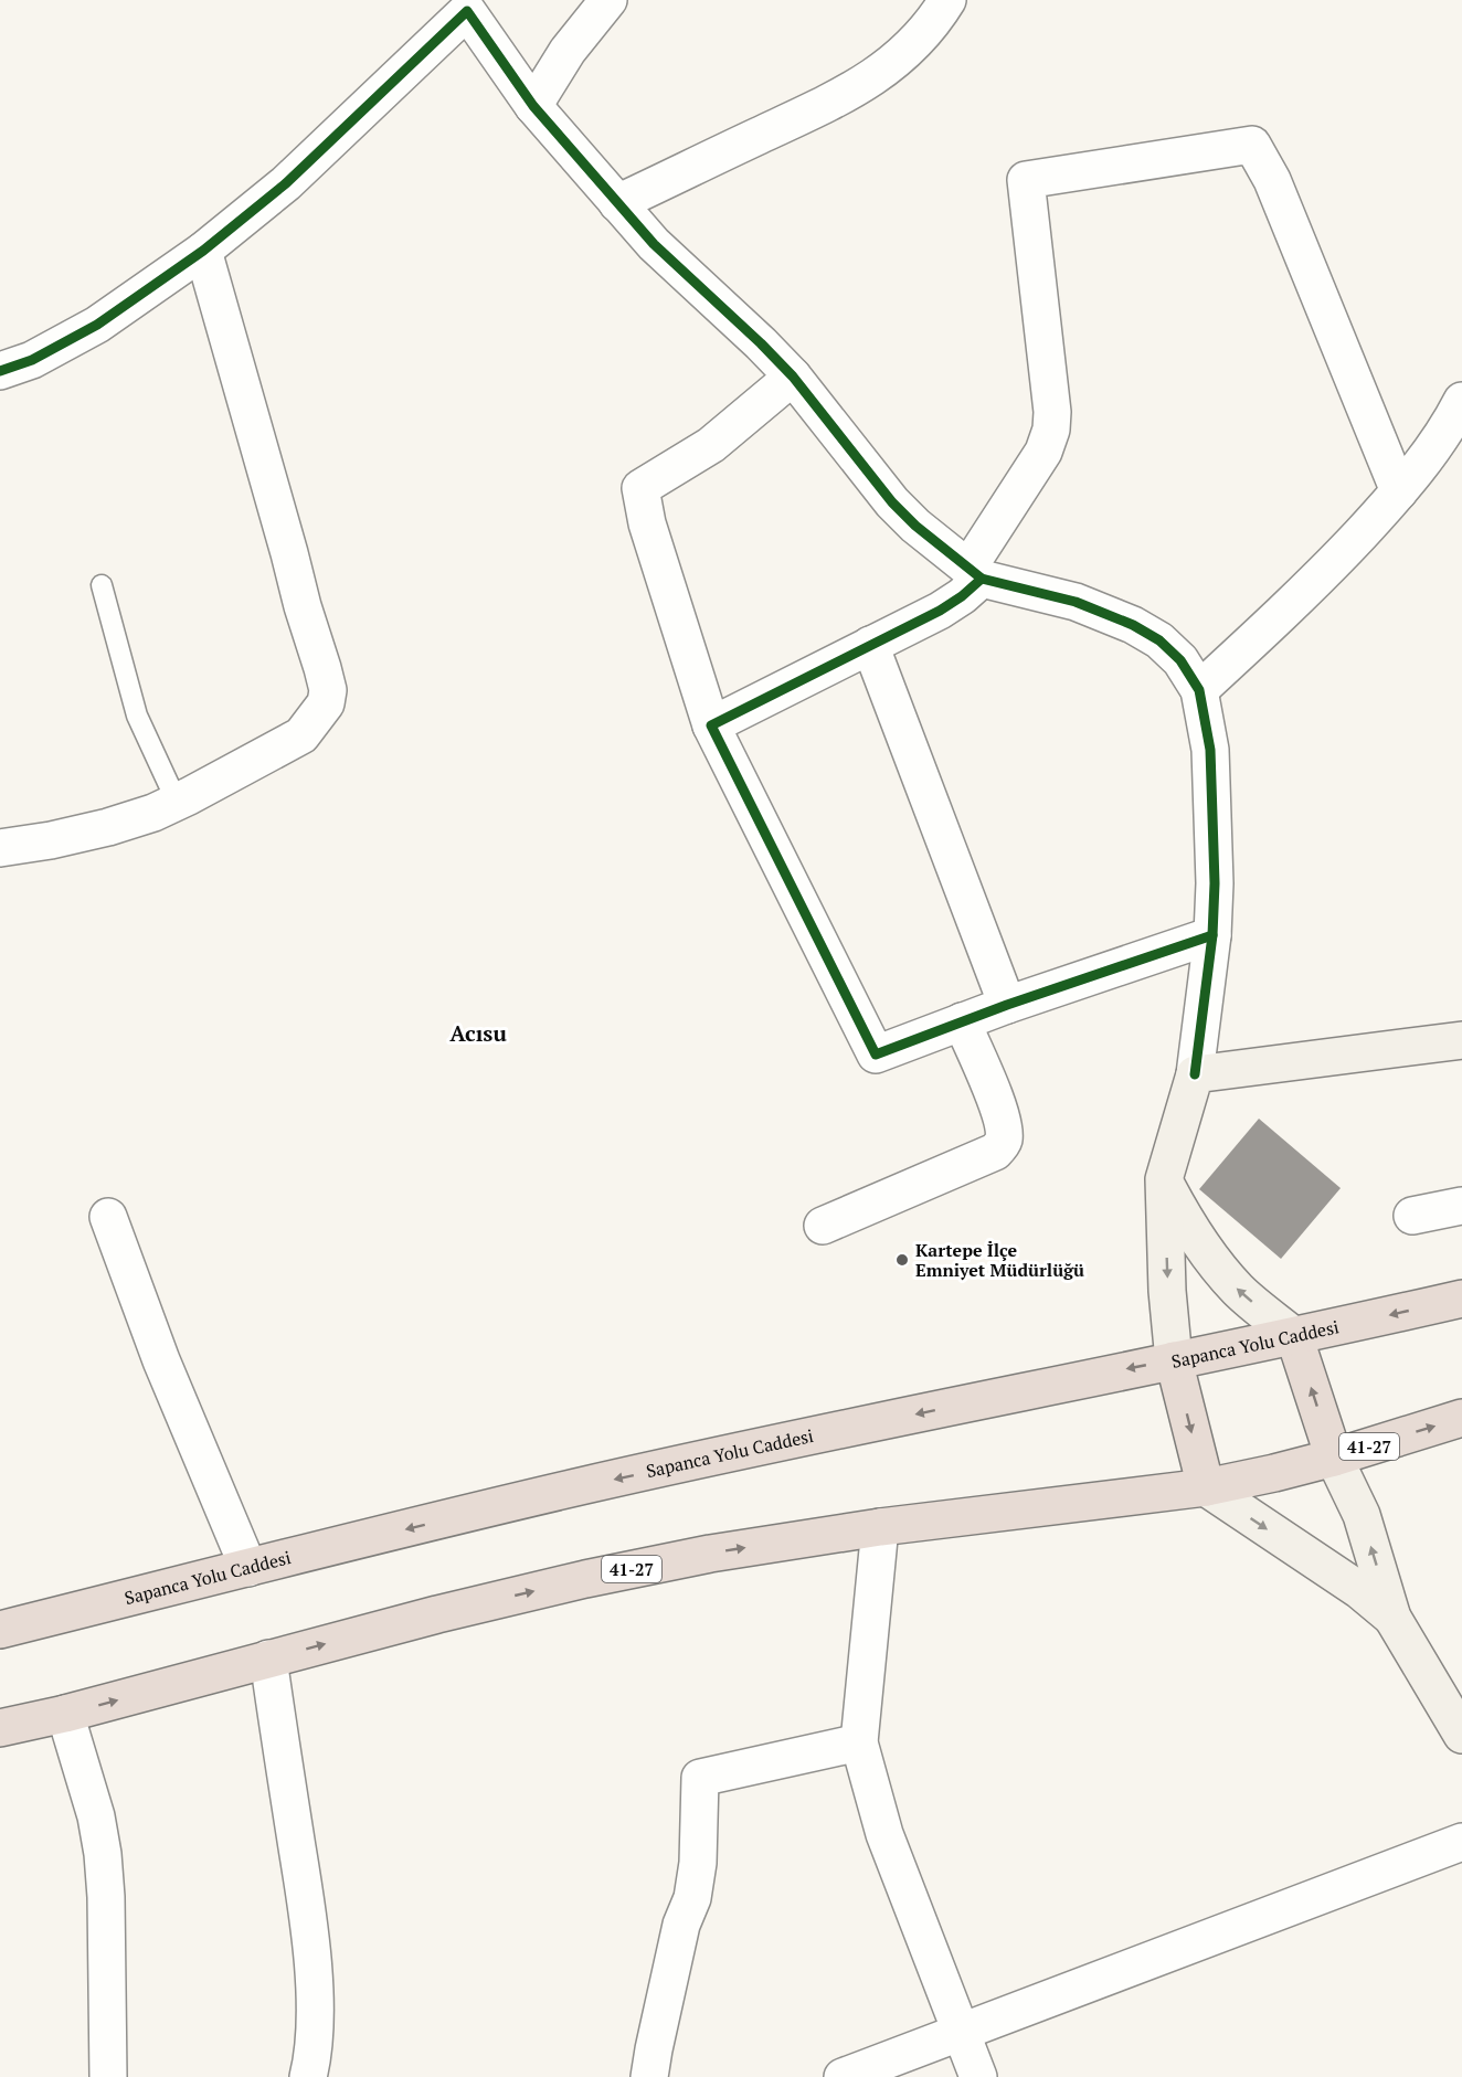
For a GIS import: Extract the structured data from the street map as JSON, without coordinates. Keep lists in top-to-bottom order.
{
  "streets": {
    "highway": ["Sapanca Yolu Caddesi", "41-27"]
  },
  "districts": ["Acısu"],
  "places": ["Kartepe İlçe Emniyet Müdürlüğü"]
}
